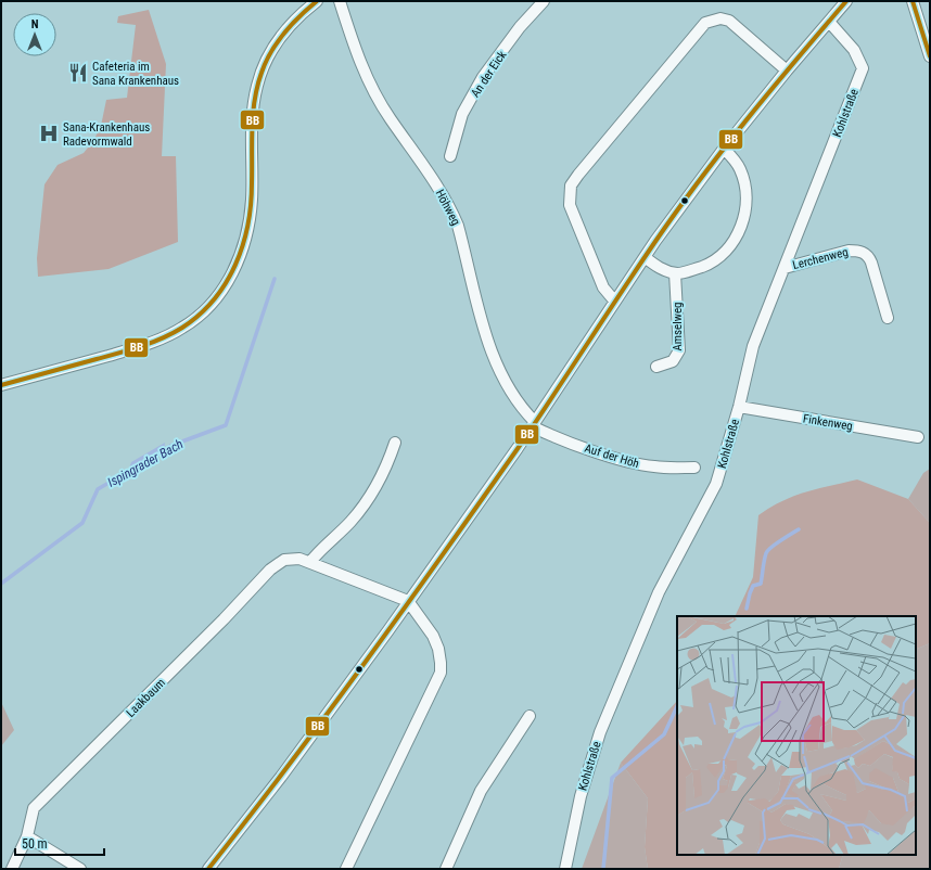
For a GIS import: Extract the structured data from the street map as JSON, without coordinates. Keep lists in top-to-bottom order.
{
  "streets": {
    "street": [
      "An der Eick",
      "Kohlstraße",
      "Höhweg",
      "Lerchenweg",
      "Amselweg",
      "Finkenweg",
      "Auf der Höh",
      "Laakbaum"
    ]
  },
  "crossings": [
    ["Kohlstraße", "Lerchenweg"],
    ["Kohlstraße", "Finkenweg"],
    ["Höhweg", "Auf der Höh"]
  ],
  "water": ["Ispingrader Bach"],
  "places": {
    "restaurant": ["Cafeteria im Sana Krankenhaus"],
    "hospital": ["Sana-Krankenhaus Radevormwald"]
  },
  "lines": ["transit line BB"],
  "scale_bar": "50 m",
  "north": "top"
}
